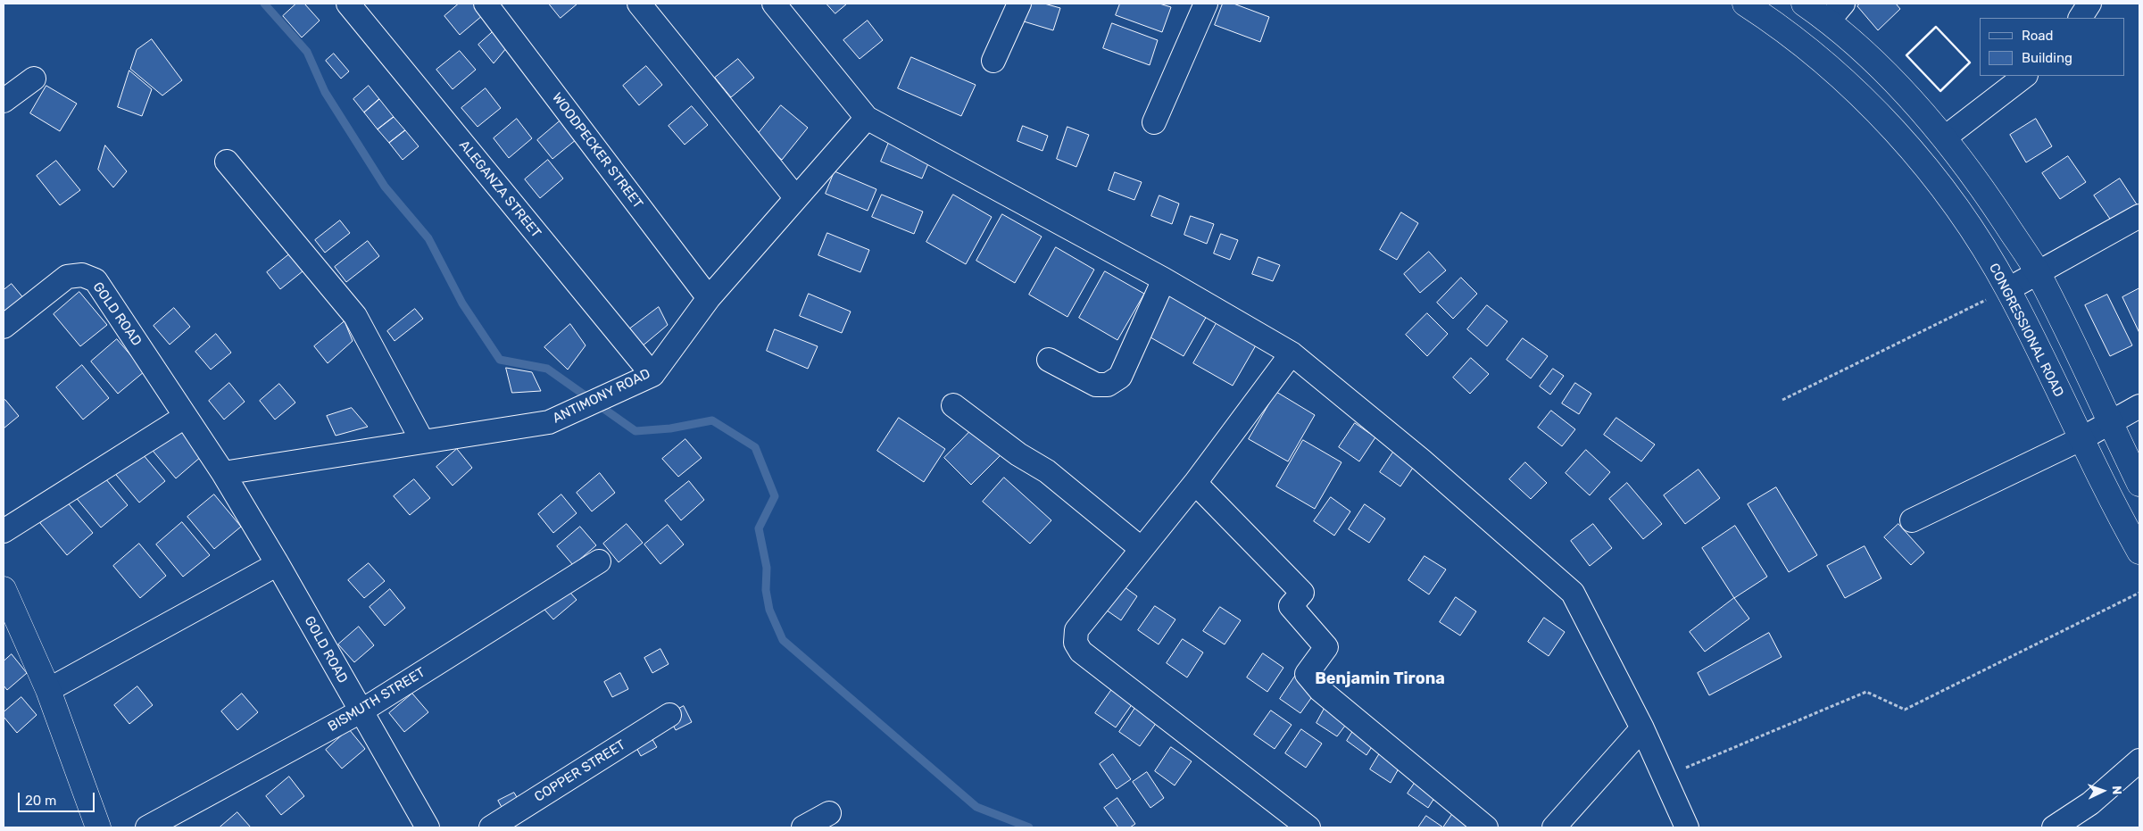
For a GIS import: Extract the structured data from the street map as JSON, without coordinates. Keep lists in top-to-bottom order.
{
  "streets": {
    "main road": ["CONGRESSIONAL ROAD"],
    "street": [
      "WOODPECKER STREET",
      "ALEGANZA STREET",
      "GOLD ROAD",
      "ANTIMONY ROAD",
      "BISMUTH STREET",
      "COPPER STREET"
    ]
  },
  "crossings": [
    ["WOODPECKER STREET", "ANTIMONY ROAD"],
    ["ALEGANZA STREET", "ANTIMONY ROAD"],
    ["GOLD ROAD", "ANTIMONY ROAD"],
    ["GOLD ROAD", "BISMUTH STREET"]
  ],
  "districts": ["Benjamin Tirona"],
  "legend": ["Road", "Building"],
  "scale_bar": "20 m",
  "north": "right"
}
